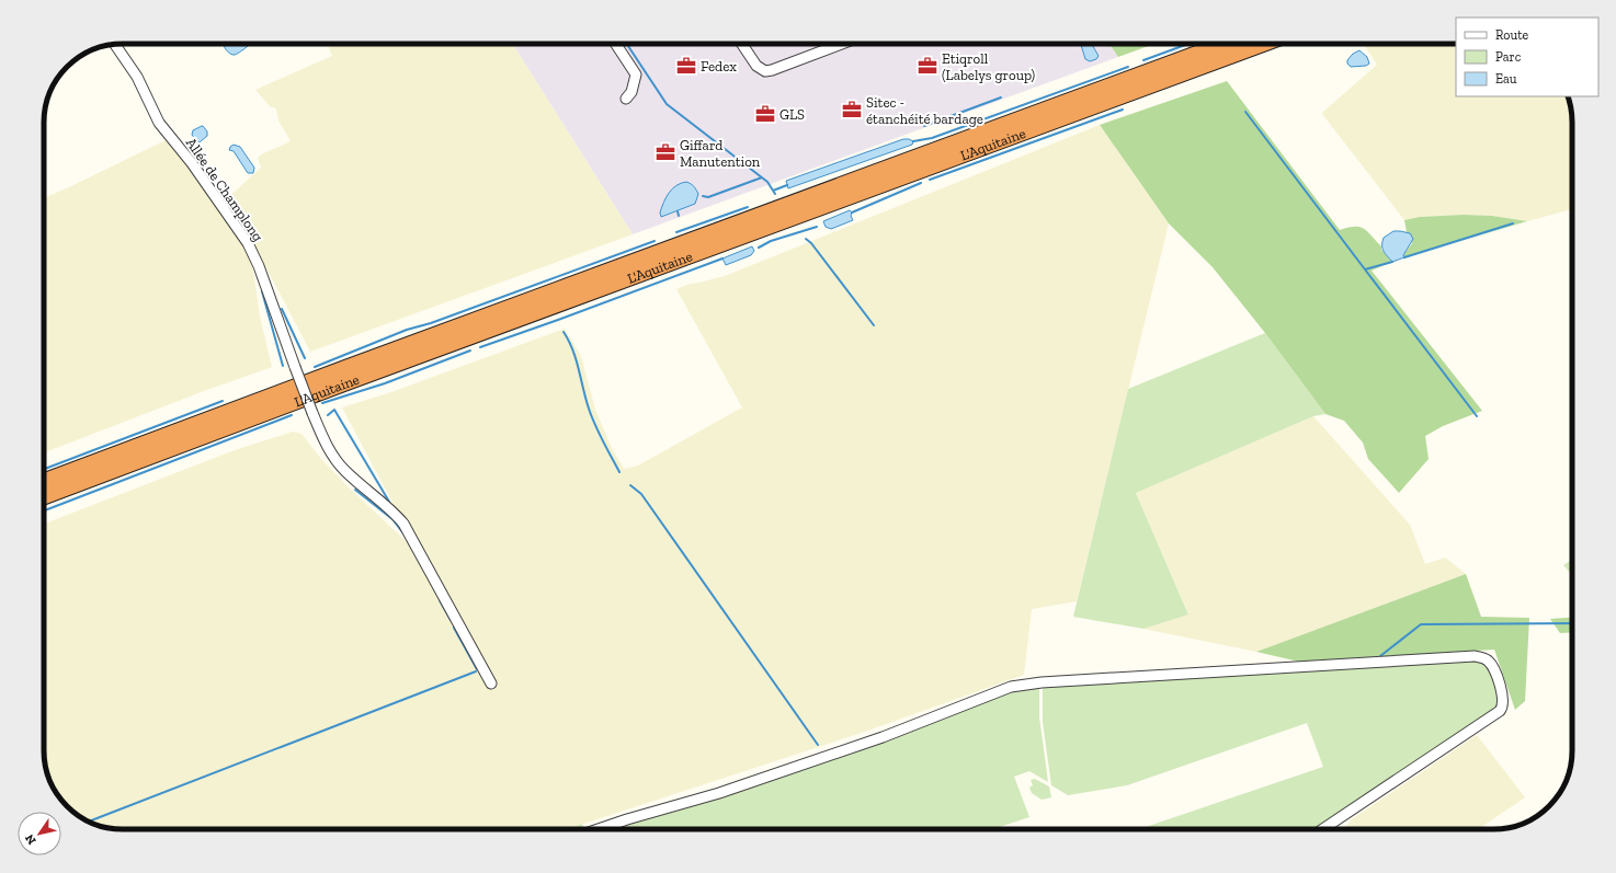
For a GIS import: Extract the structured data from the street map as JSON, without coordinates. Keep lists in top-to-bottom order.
{
  "streets": {
    "highway": ["L'Aquitaine"],
    "street": ["Allée de Champlong"]
  },
  "places": {
    "office": [
      "Fedex",
      "Etiqroll (Labelys group)",
      "Sitec - étanchéité bardage",
      "GLS",
      "Giffard Manutention"
    ]
  },
  "legend": ["Route", "Parc", "Eau"],
  "north": "bottom left"
}
